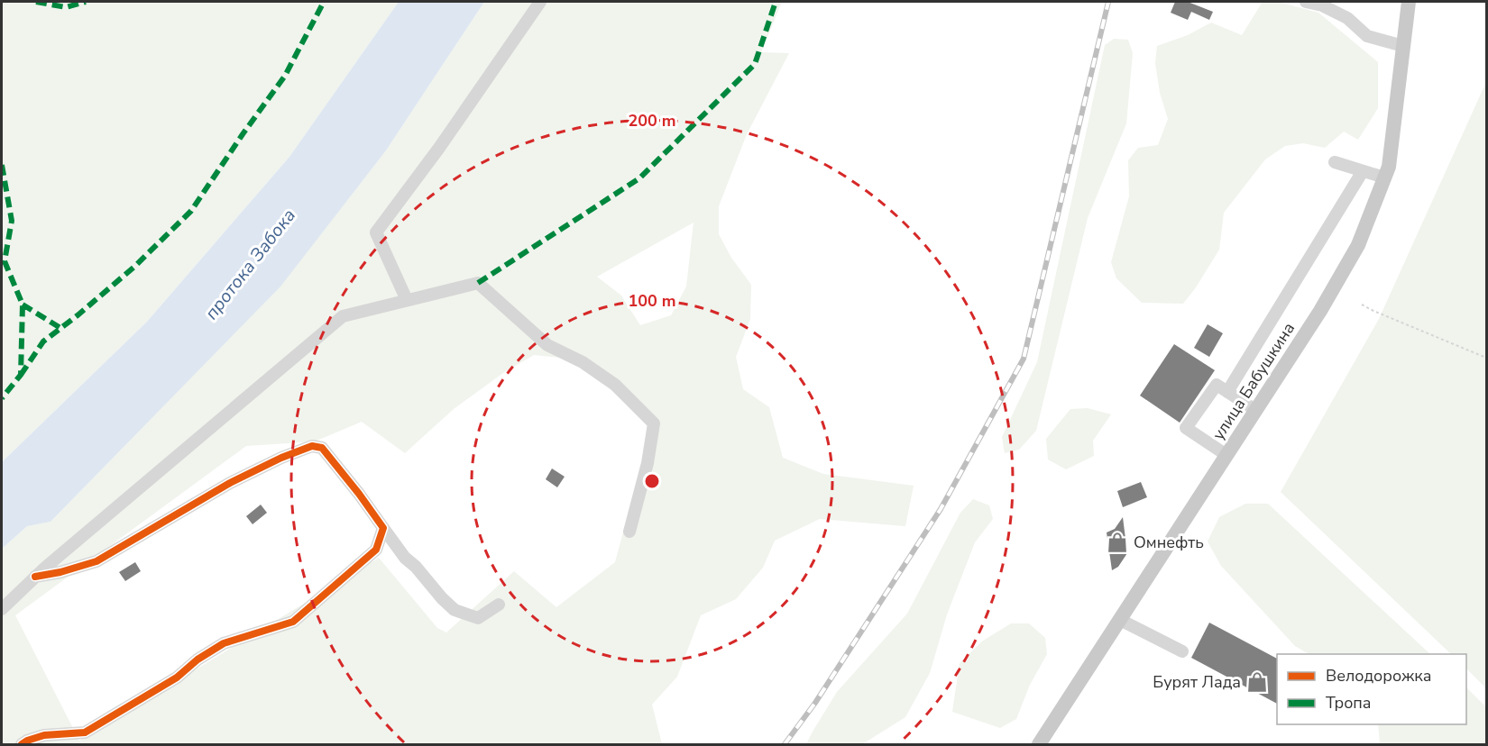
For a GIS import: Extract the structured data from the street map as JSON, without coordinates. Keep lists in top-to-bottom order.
{
  "streets": {
    "main road": ["улица Бабушкина"]
  },
  "water": ["протока Забока"],
  "places": {
    "shop": ["Омнефть", "Бурят Лада"]
  },
  "legend": ["Велодорожка", "Тропа"],
  "rings": ["200 m", "100 m"]
}
